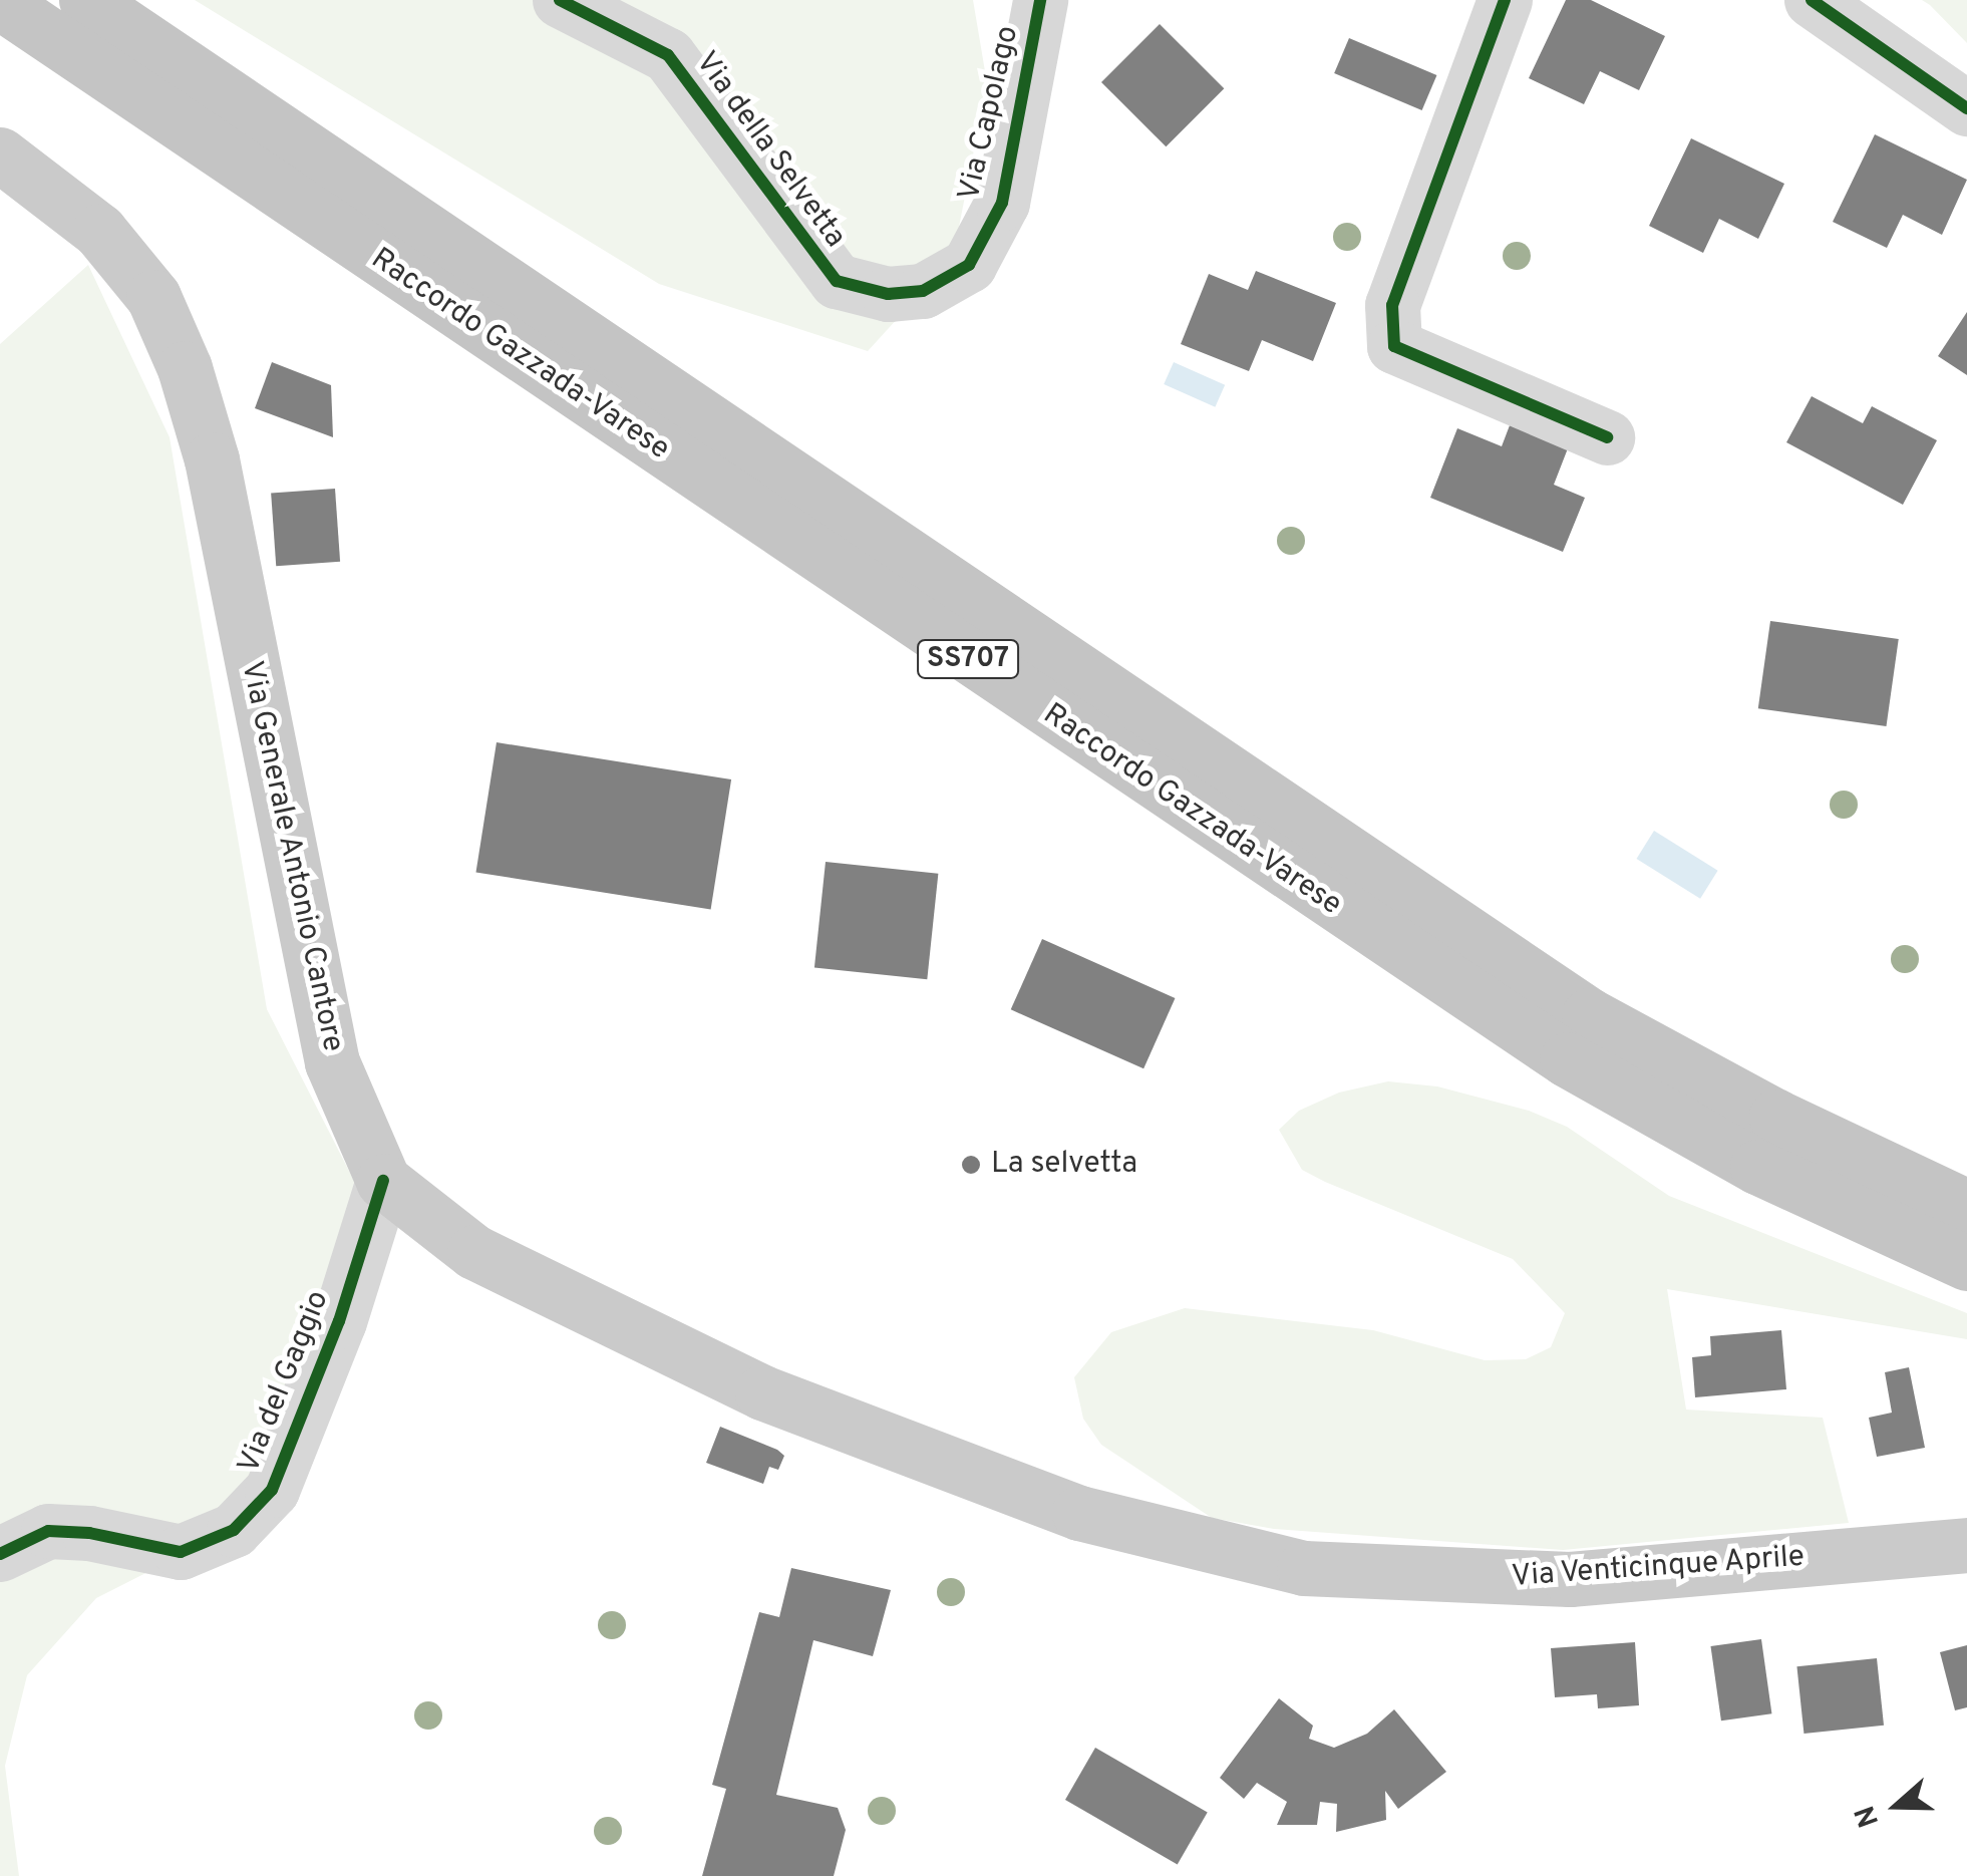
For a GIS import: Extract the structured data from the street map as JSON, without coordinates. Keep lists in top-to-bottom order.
{
  "streets": {
    "highway": ["Raccordo Gazzada-Varese", "SS707"],
    "main road": ["Via Generale Antonio Cantore", "Via Venticinque Aprile"],
    "street": ["Via Capolago", "Via della Selvetta", "Via del Gaggio"]
  },
  "crossings": [
    ["Via Capolago", "Via della Selvetta"],
    ["Via Generale Antonio Cantore", "Via del Gaggio"],
    ["Via Generale Antonio Cantore", "Via Venticinque Aprile"]
  ],
  "places": ["La selvetta"],
  "north": "left"
}
